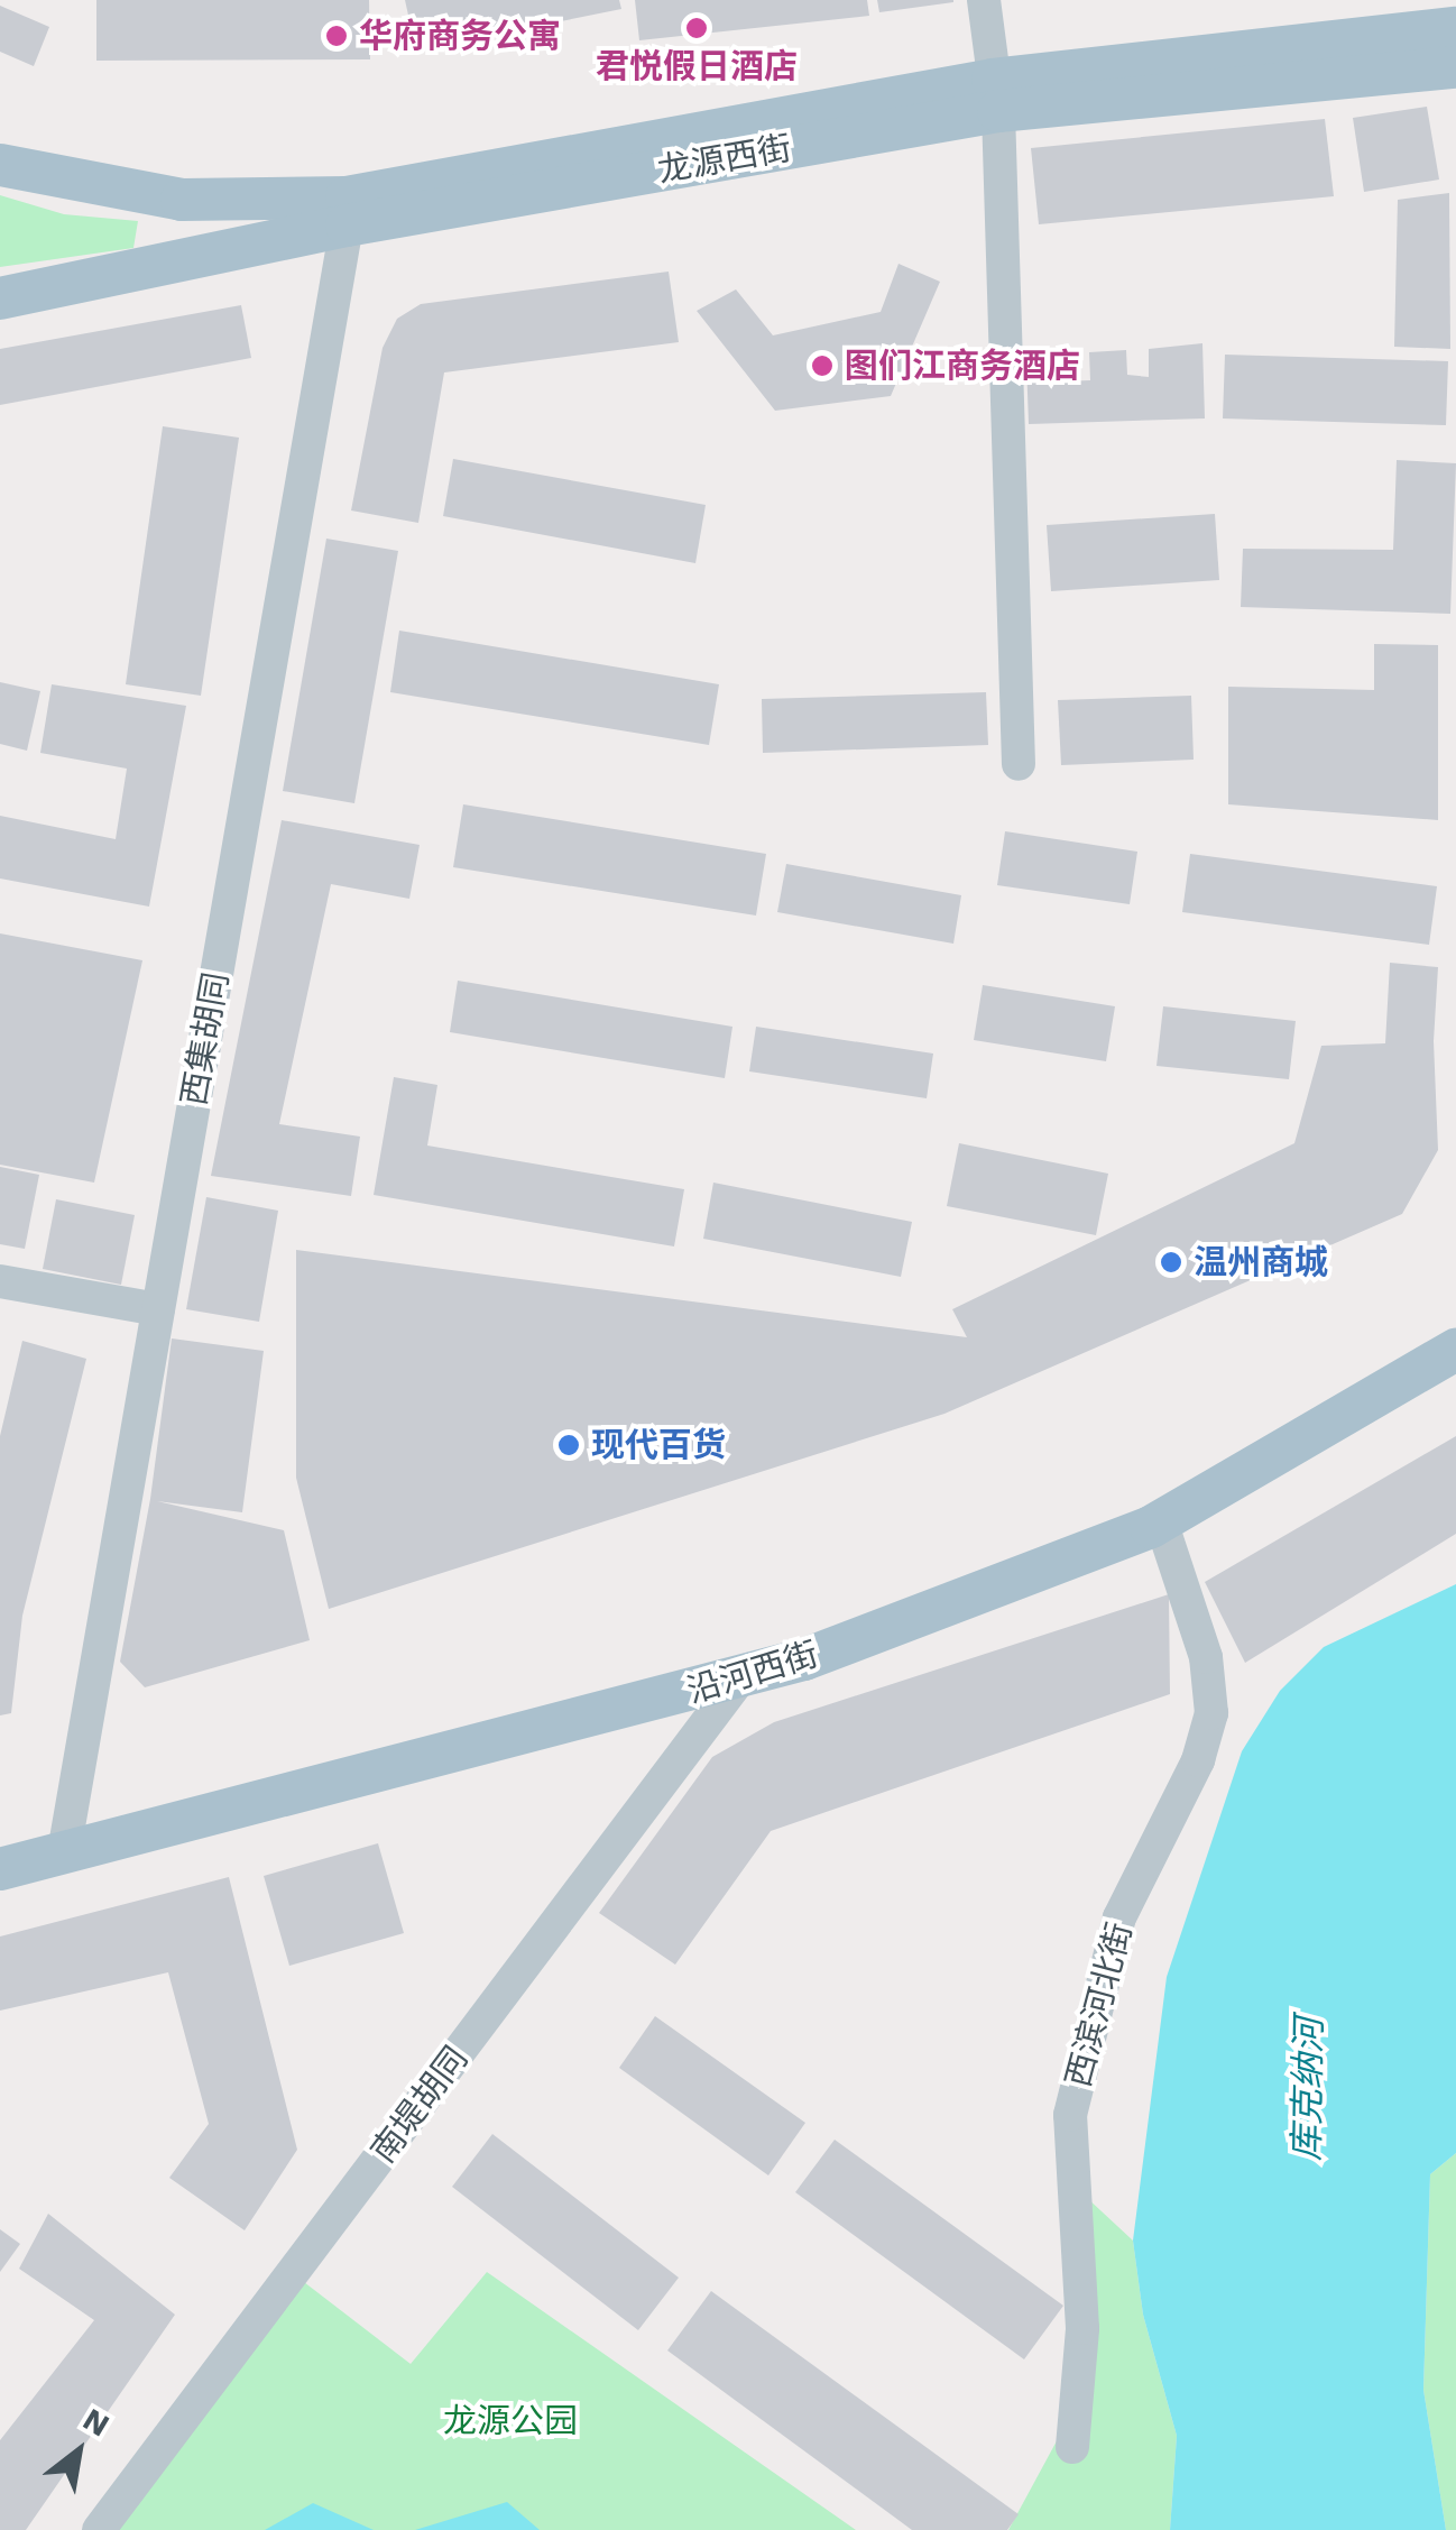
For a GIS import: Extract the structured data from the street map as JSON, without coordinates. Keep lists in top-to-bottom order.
{
  "streets": {
    "main road": ["龙源西街", "沿河西街"],
    "street": ["西集胡同", "西滨河北街", "南堤胡同"]
  },
  "crossings": [
    ["龙源西街", "西集胡同"],
    ["西集胡同", "沿河西街"],
    ["沿河西街", "西滨河北街"],
    ["沿河西街", "南堤胡同"]
  ],
  "water": ["库克纳河"],
  "parks": ["龙源公园"],
  "places": [
    "君悦假日酒店",
    "华府商务公寓",
    "图们江商务酒店",
    "温州商城",
    "现代百货"
  ],
  "north": "top right"
}
